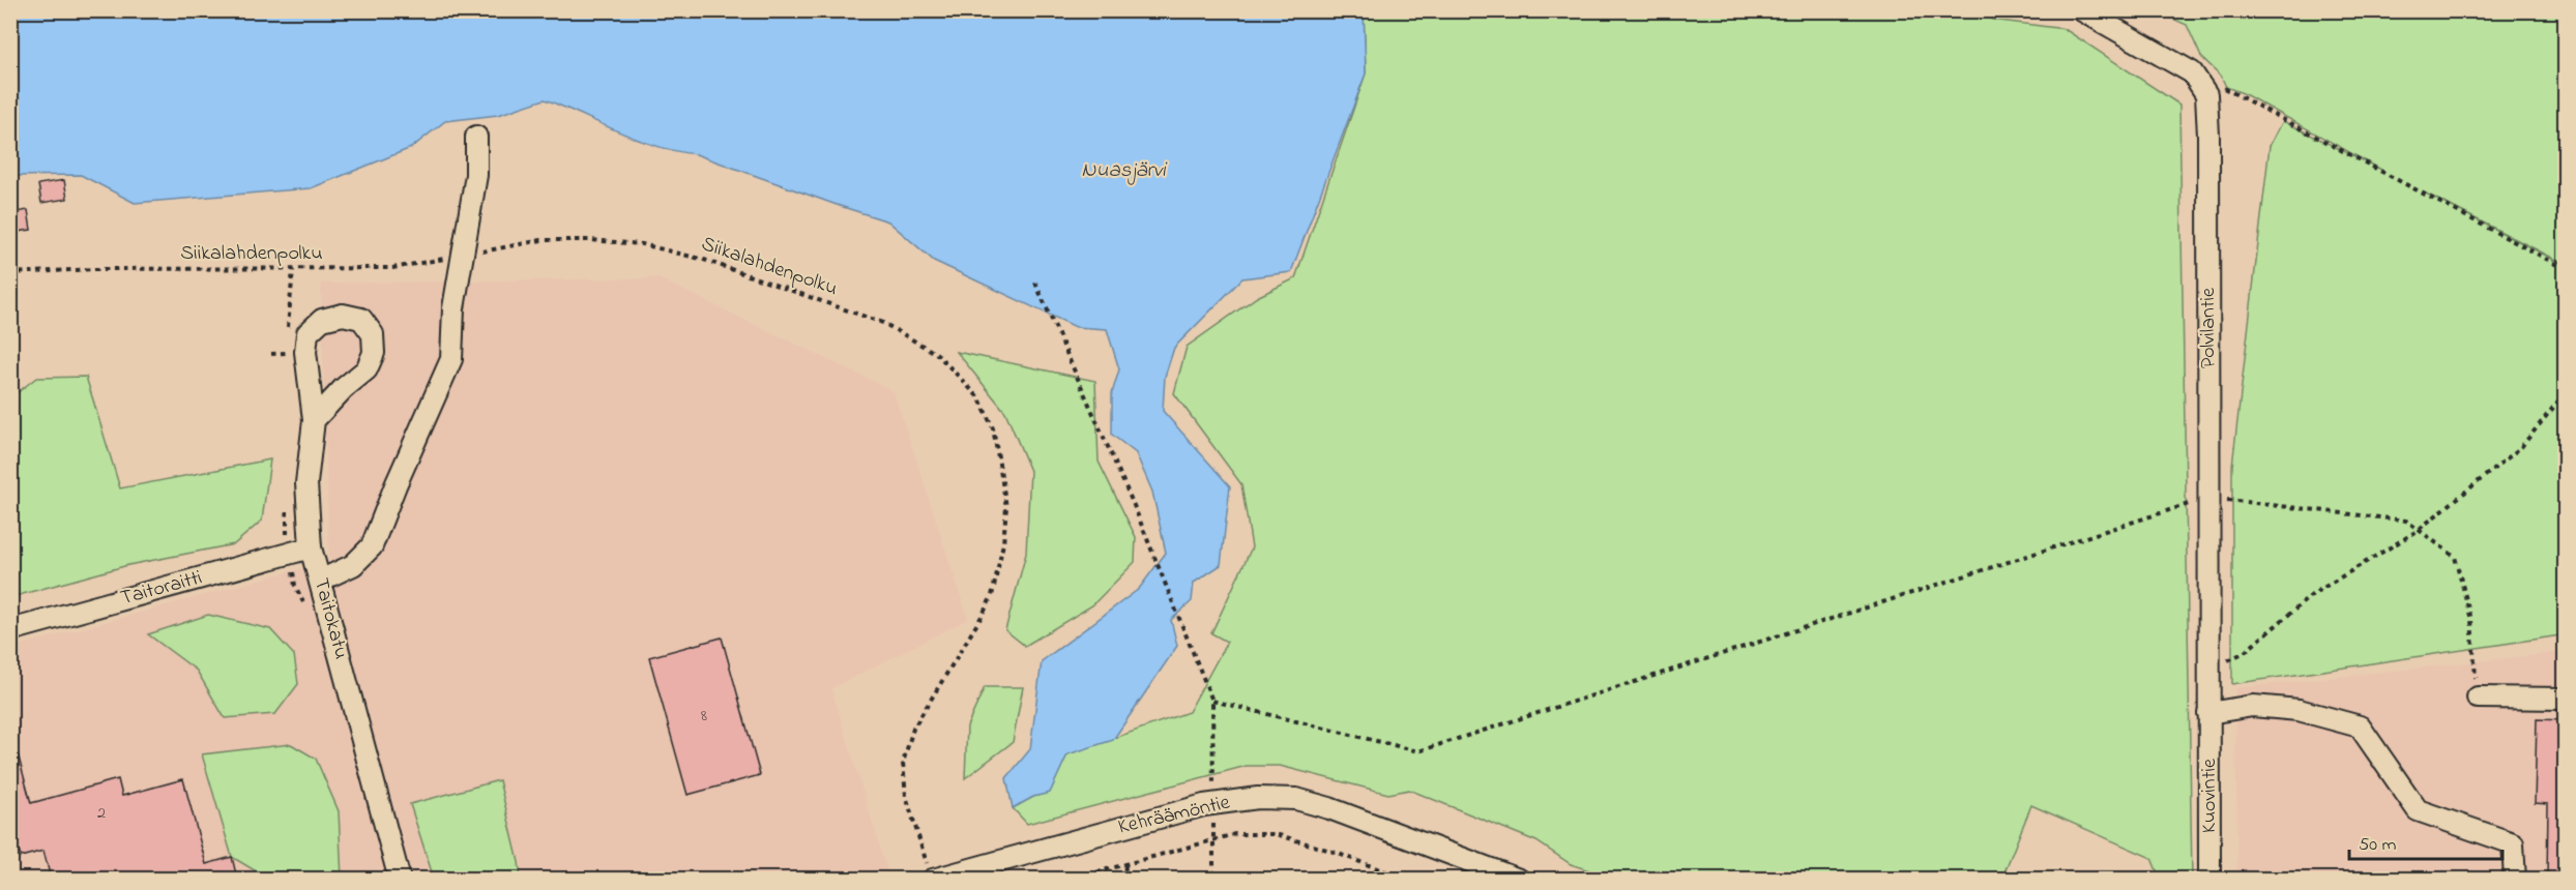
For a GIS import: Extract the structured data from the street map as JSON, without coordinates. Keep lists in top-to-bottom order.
{
  "streets": {
    "street": [
      "Polvilantie",
      "Taitoraitti",
      "Taitokatu",
      "Kuovintie",
      "Kehräämöntie"
    ],
    "path": ["Siikalahdenpolku"]
  },
  "crossings": [
    ["Siikalahdenpolku", "Kehräämöntie"],
    ["Polvilantie", "Kuovintie"],
    ["Taitoraitti", "Taitokatu"]
  ],
  "water": ["Nuasjärvi"],
  "house_numbers": ["8", "2"],
  "scale_bar": "50 m"
}
